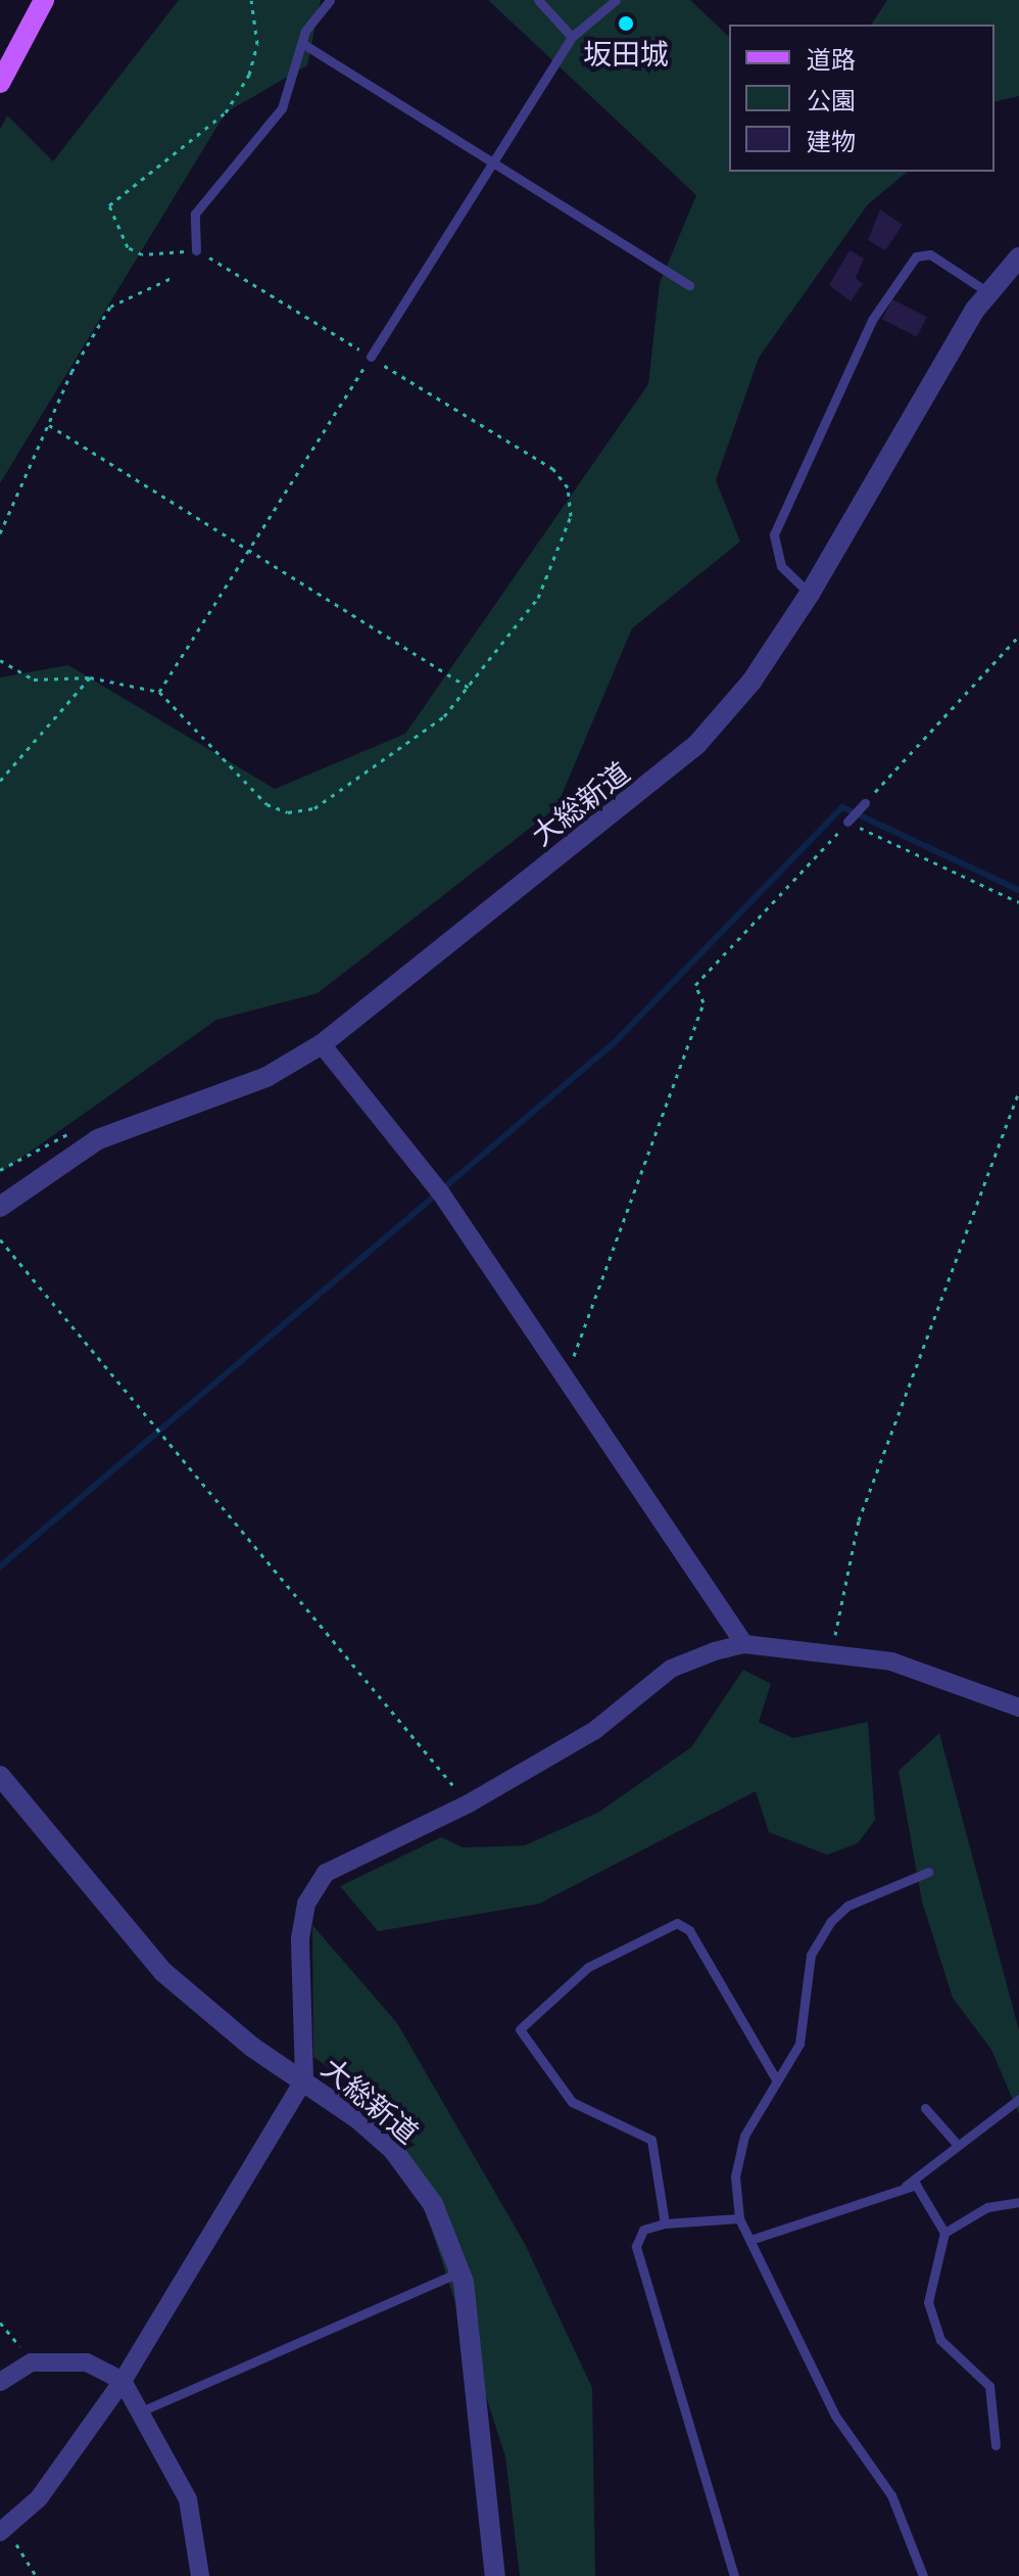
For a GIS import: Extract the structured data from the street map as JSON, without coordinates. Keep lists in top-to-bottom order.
{
  "streets": {
    "street": ["大総新道"]
  },
  "places": ["坂田城"],
  "legend": ["道路", "公園", "建物"]
}
